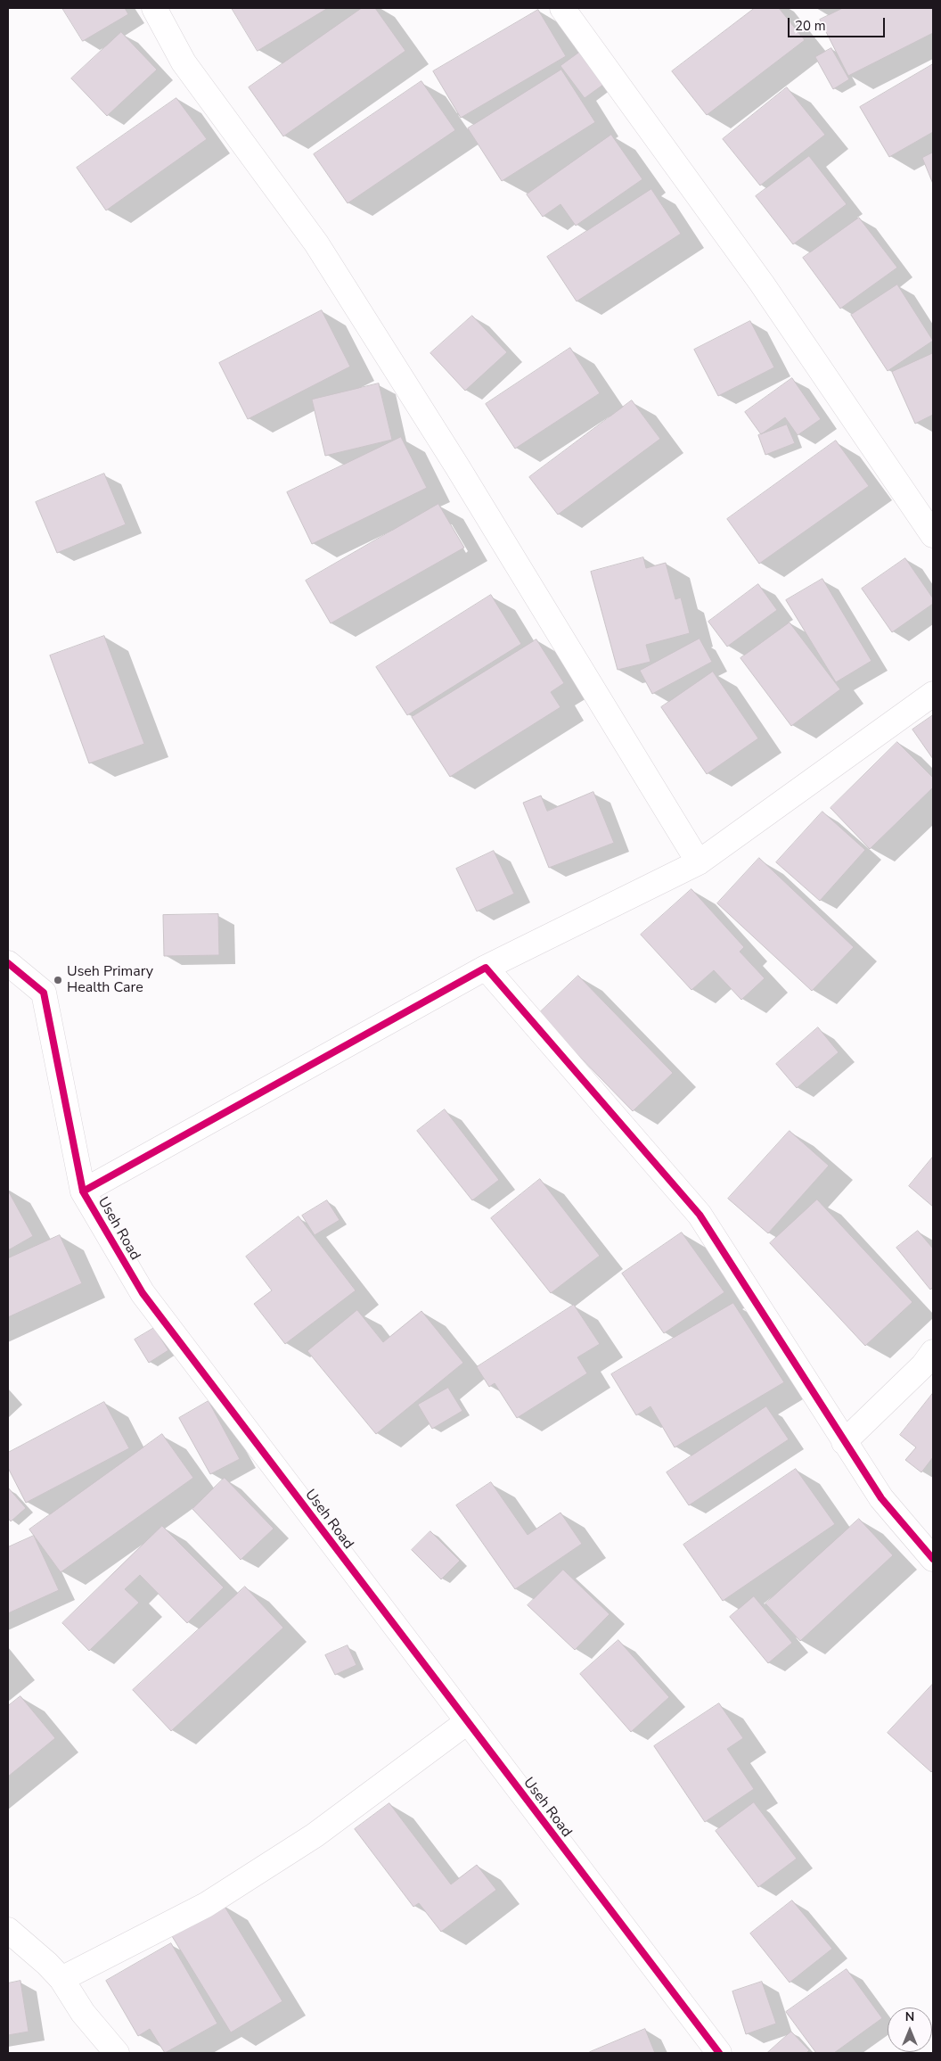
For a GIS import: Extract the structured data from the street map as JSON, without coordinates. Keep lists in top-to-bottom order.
{
  "streets": {
    "street": ["Useh Road"]
  },
  "places": ["Useh Primary Health Care"],
  "scale_bar": "20 m",
  "north": "top"
}
